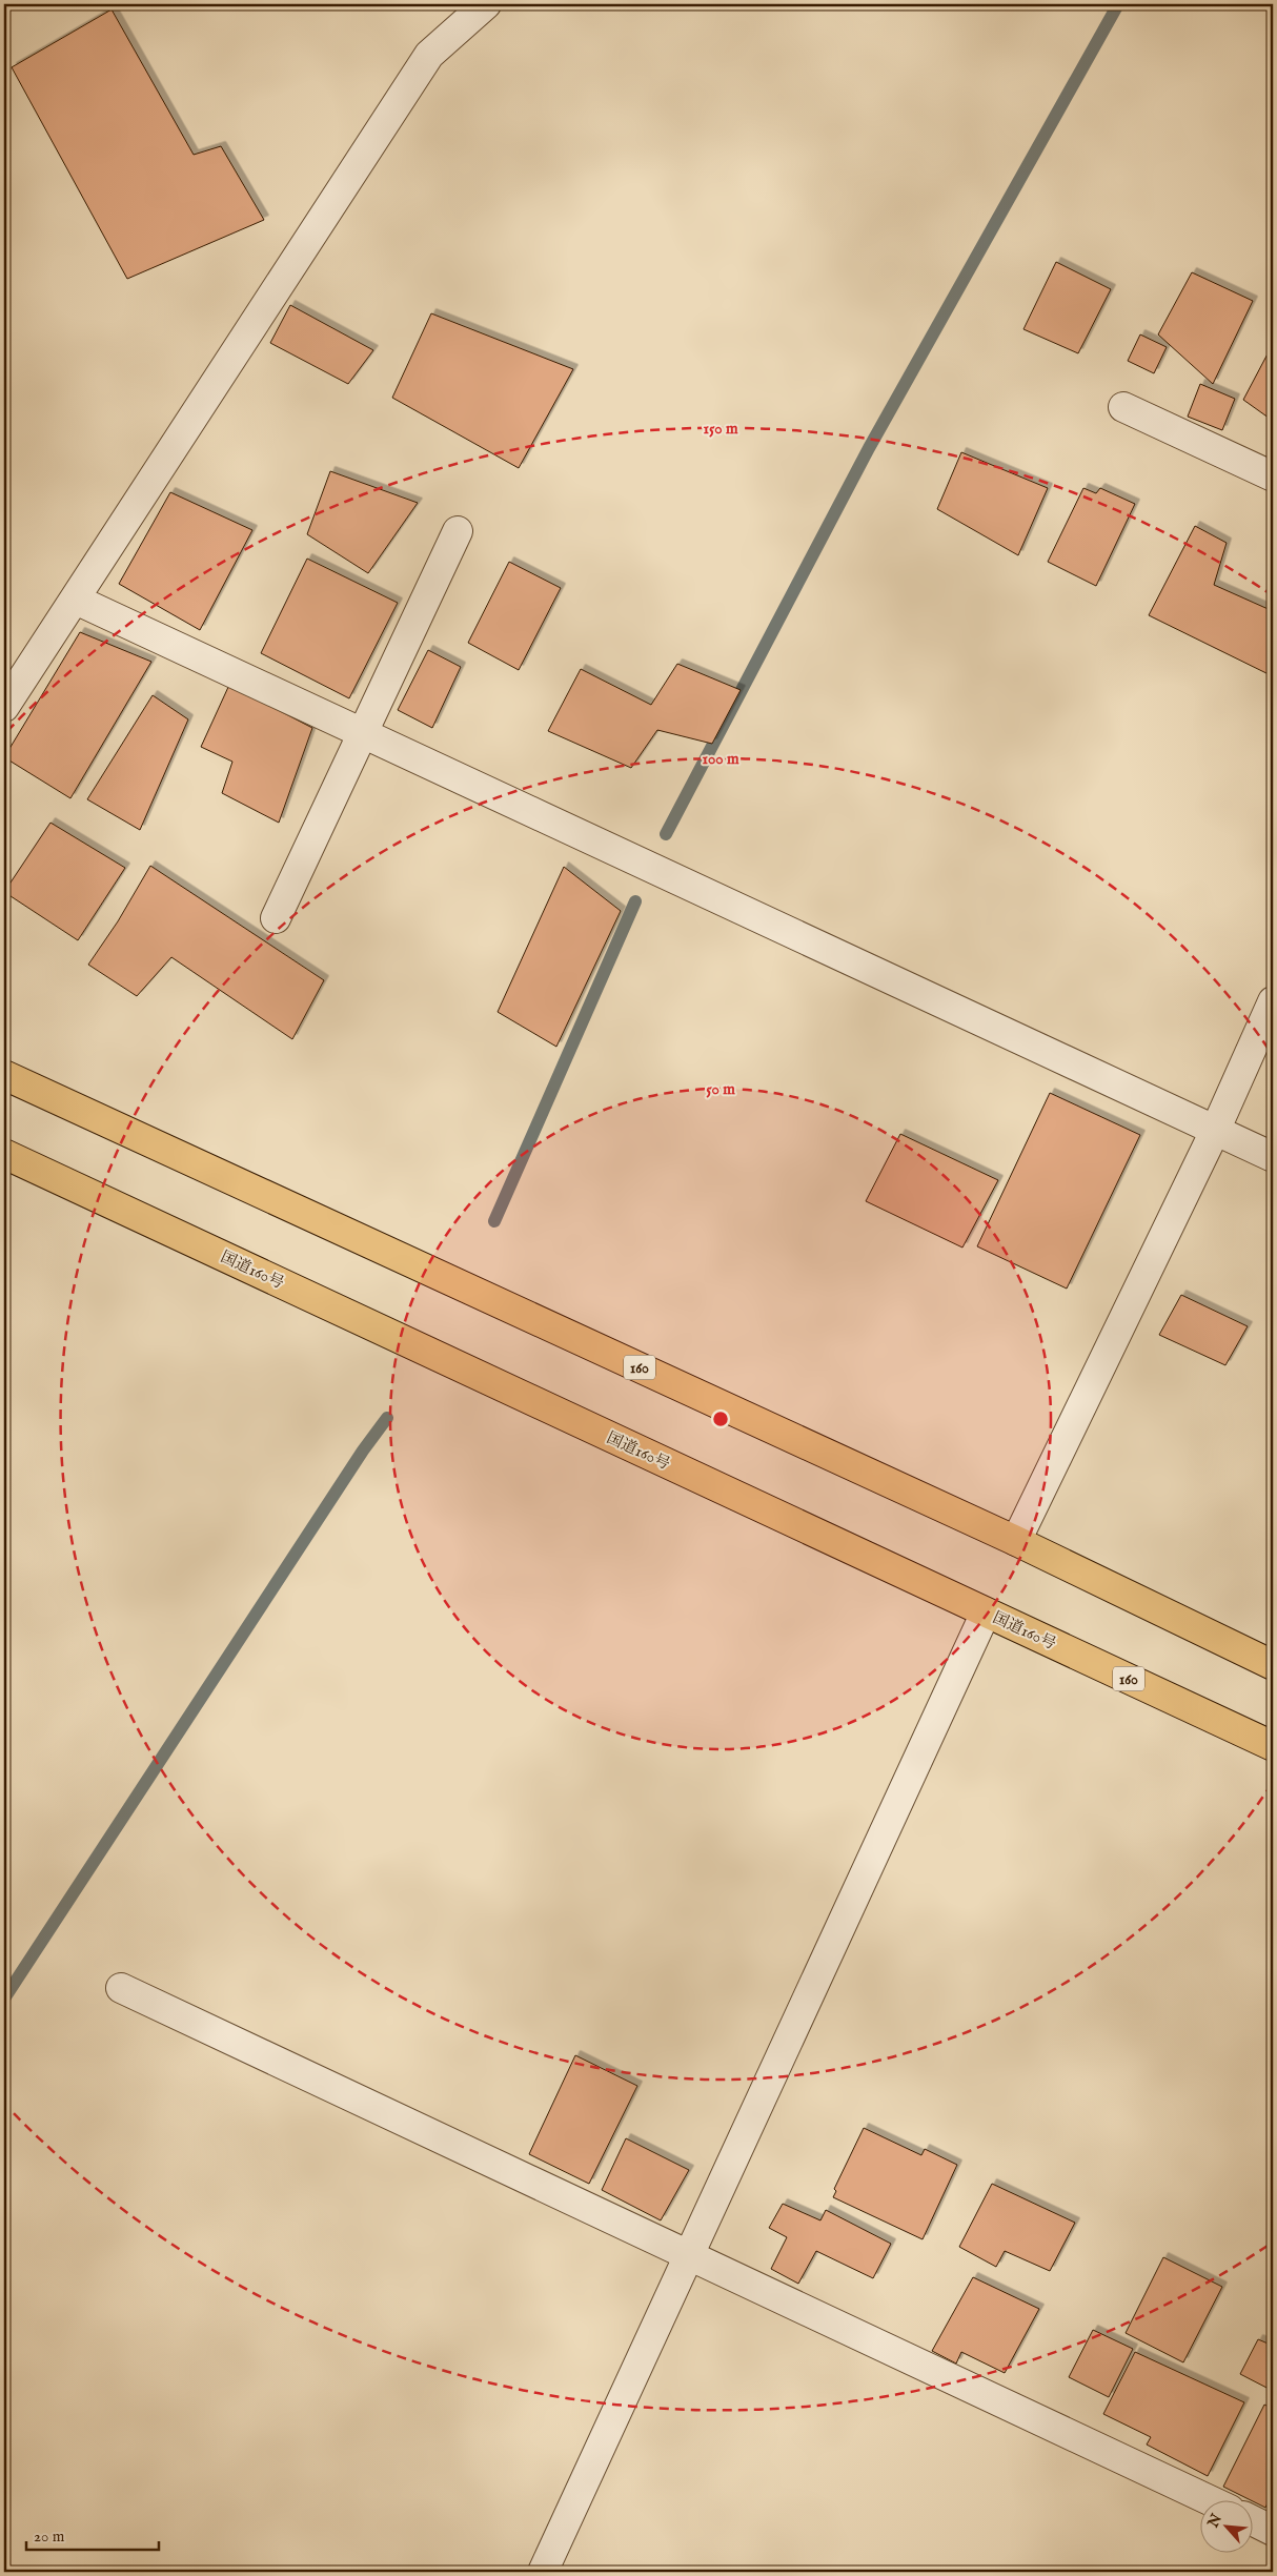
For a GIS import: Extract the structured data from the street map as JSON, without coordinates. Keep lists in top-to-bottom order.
{
  "streets": {
    "highway": ["国道160号", "160"]
  },
  "scale_bar": "20 m",
  "north": "top left",
  "rings": ["150 m", "100 m", "50 m"]
}
